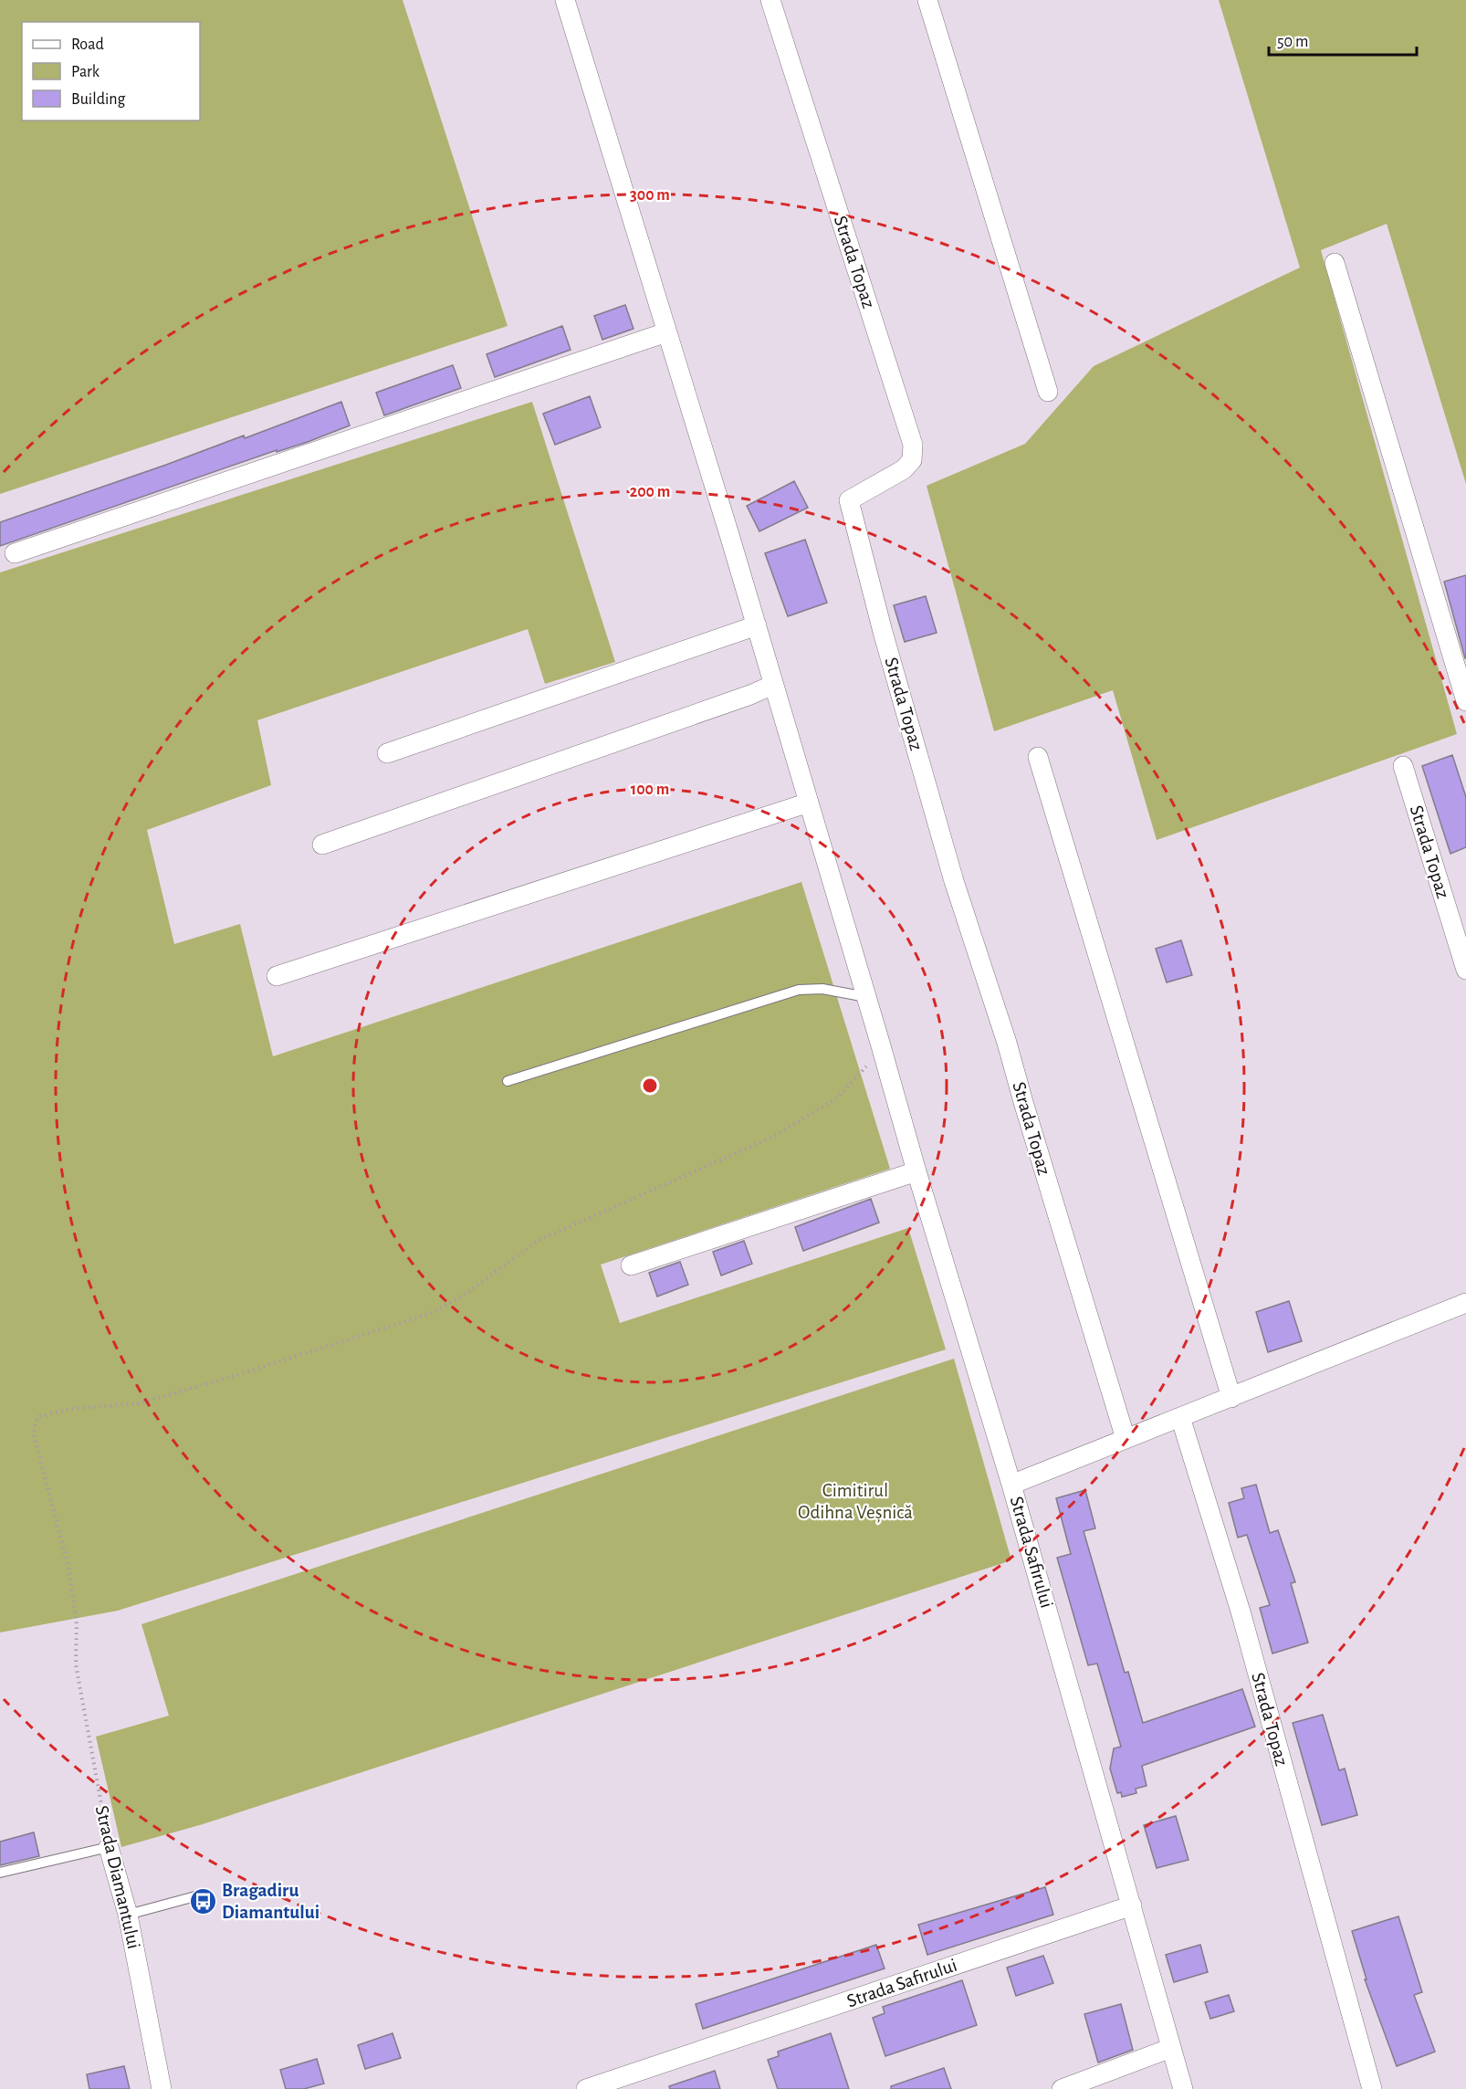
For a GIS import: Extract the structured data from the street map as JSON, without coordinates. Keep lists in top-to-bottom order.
{
  "streets": {
    "street": ["Strada Topaz", "Strada Safirului", "Strada Diamantului"]
  },
  "crossings": [
    ["Strada Safirului", "Strada Diamantului"]
  ],
  "parks": ["Cimitirul Odihna Veșnică"],
  "places": {
    "bus stop": ["Bragadiru Diamantului"]
  },
  "legend": ["Road", "Park", "Building"],
  "scale_bar": "50 m",
  "rings": ["300 m", "200 m", "100 m"]
}
